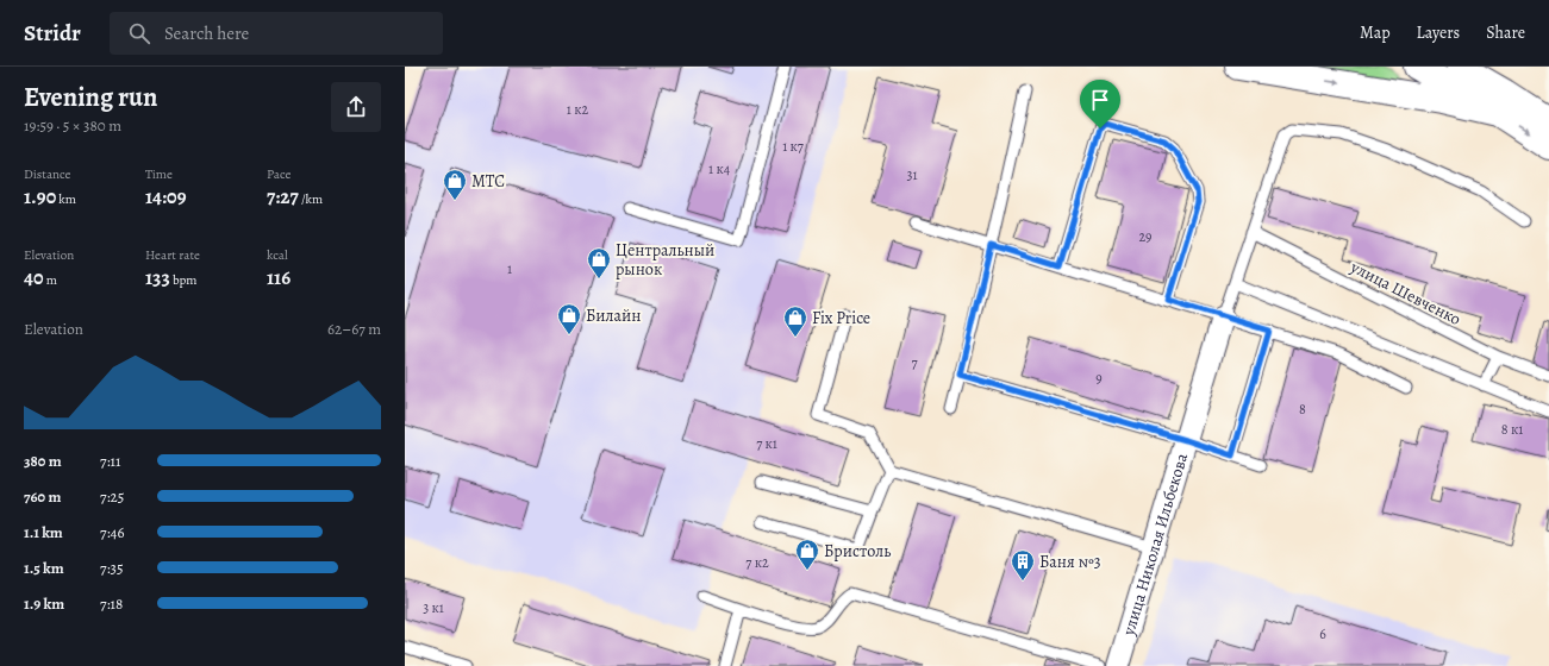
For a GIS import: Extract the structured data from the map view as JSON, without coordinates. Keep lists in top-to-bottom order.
{
  "streets": {
    "street": ["улица Николая Ильбекова"],
    "lane": ["улица Шевченко"]
  },
  "crossings": [
    ["улица Шевченко", "улица Николая Ильбекова"]
  ],
  "places": {
    "shop": [
      "МТС",
      "Центральный рынок",
      "Билайн",
      "Fix Price",
      "Бристоль"
    ],
    "building": ["Баня №3"]
  },
  "house_numbers": [
    "1 к2",
    "1 к7",
    "1 к4",
    "31",
    "29",
    "1",
    "7",
    "9",
    "8",
    "8 к1",
    "7 к1",
    "7 к2",
    "3 к1",
    "6"
  ],
  "page": {
    "header": "Stridr",
    "search": "Search here",
    "nav": ["Map", "Layers", "Share"],
    "heading": ["Evening run", "19:59 · 5 × 380 m"],
    "stats": [
      ["Distance", "1.90 km"],
      ["Time", "14:09"],
      ["Pace", "7:27 /km"],
      ["Elevation", "40 m"],
      ["Heart rate", "133 bpm"],
      ["kcal", "116"]
    ],
    "chart": ["Elevation", "62–67 m"],
    "list": [
      {
        "name": "380 m",
        "note": "7:11"
      },
      {
        "name": "760 m",
        "note": "7:25"
      },
      {
        "name": "1.1 km",
        "note": "7:46"
      },
      {
        "name": "1.5 km",
        "note": "7:35"
      },
      {
        "name": "1.9 km",
        "note": "7:18"
      }
    ]
  }
}
